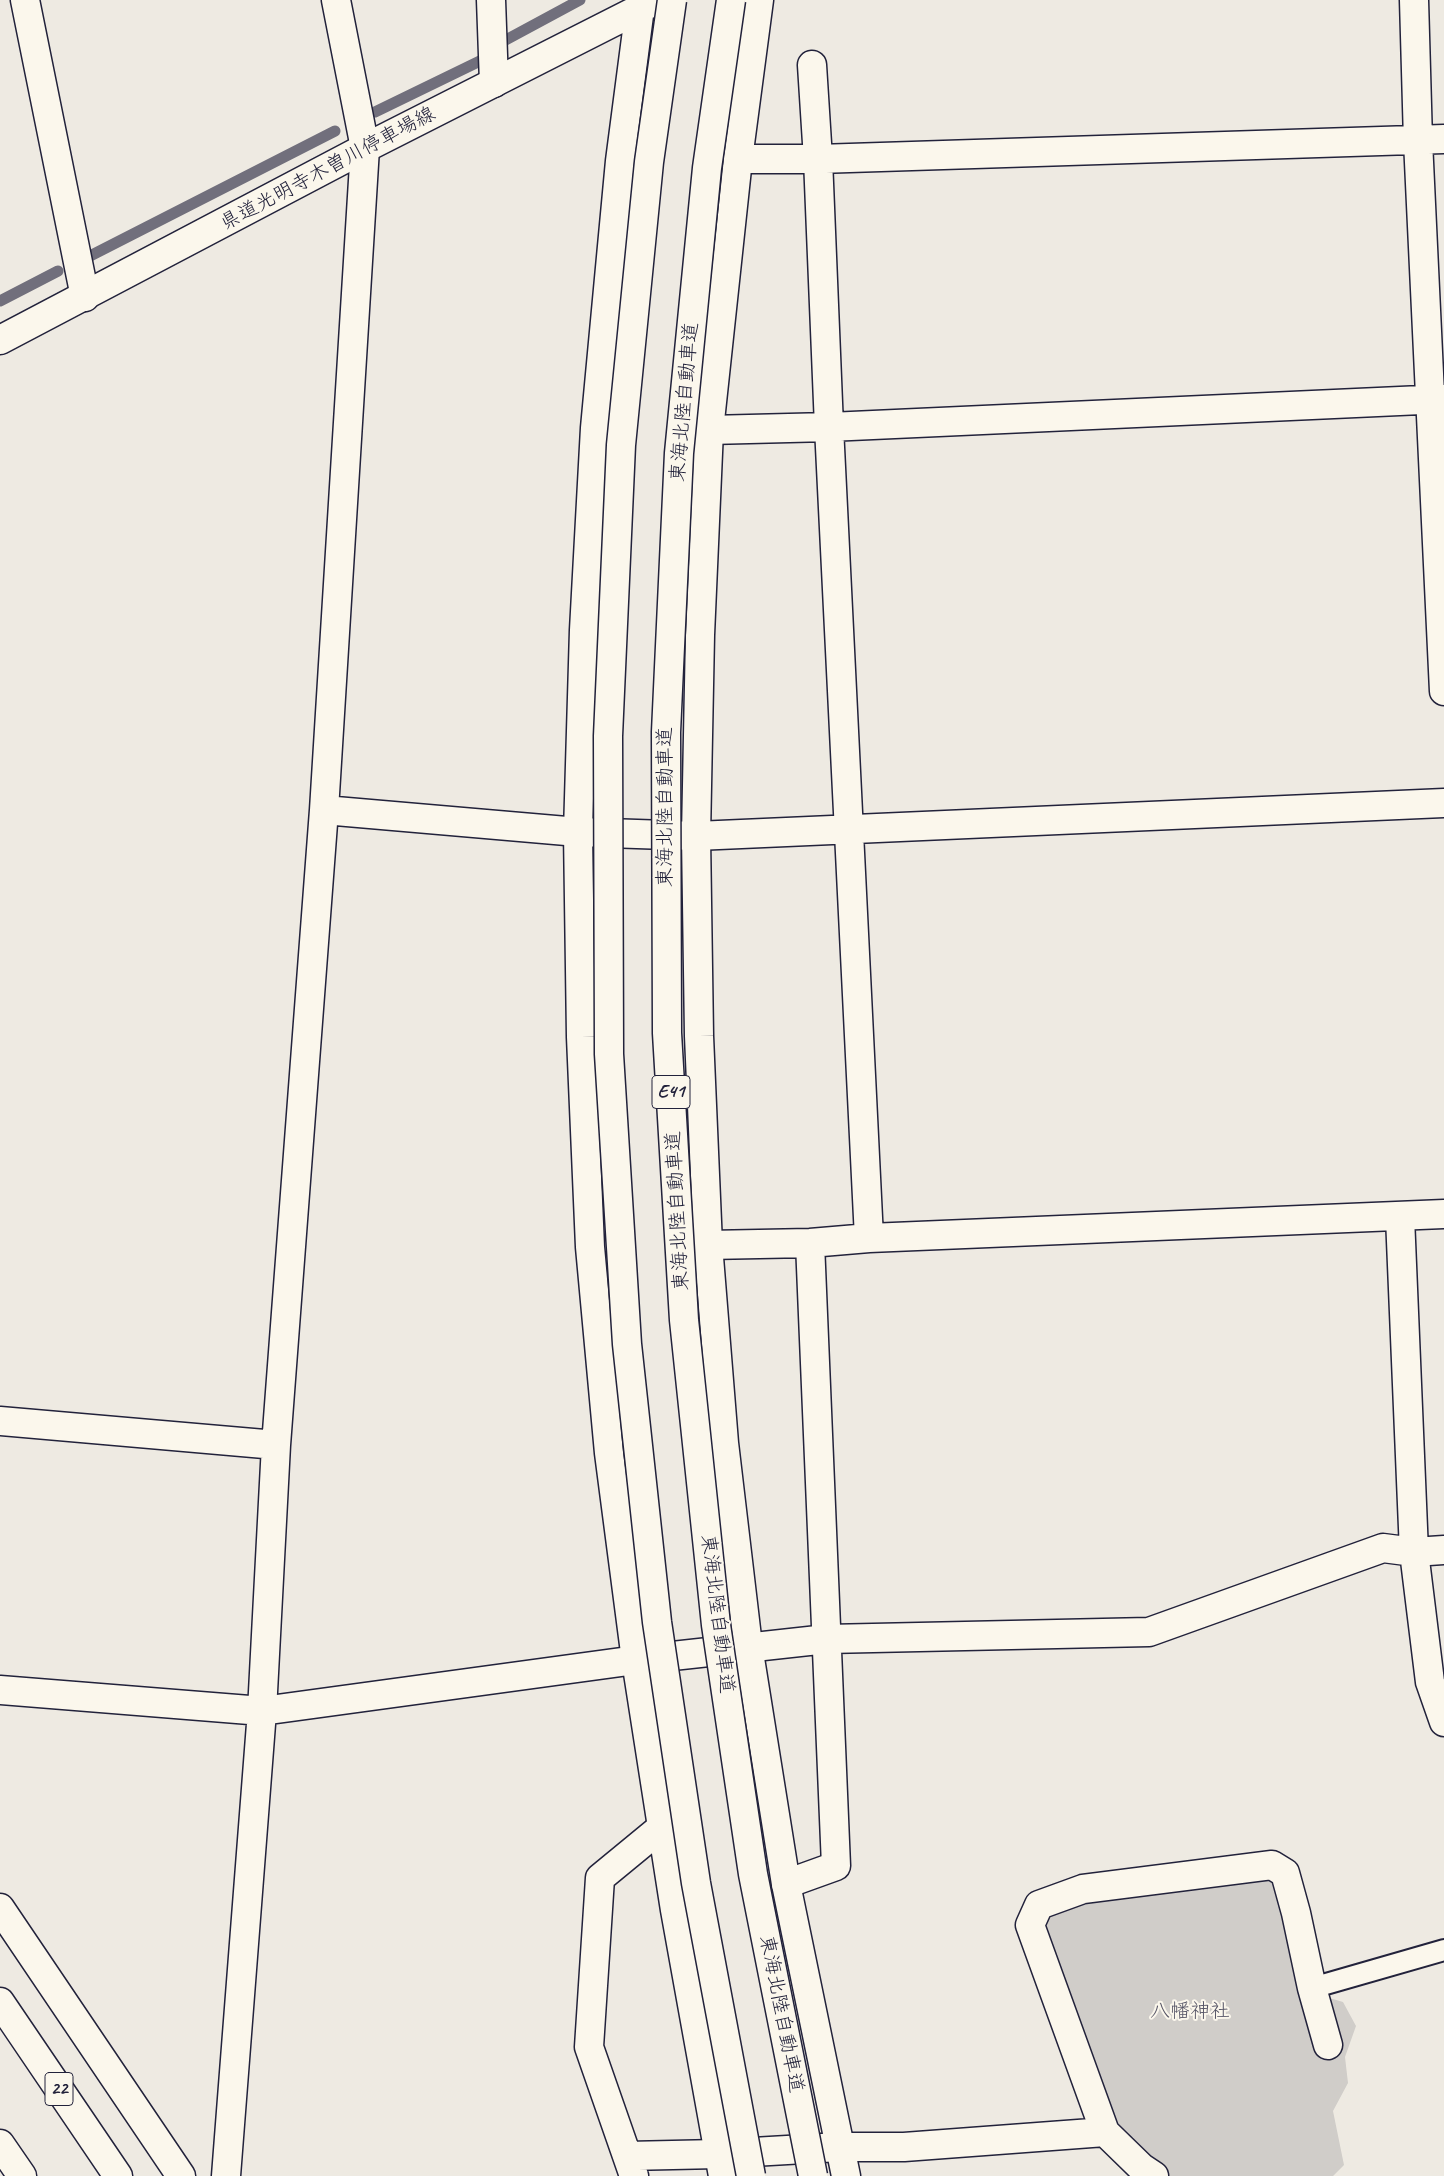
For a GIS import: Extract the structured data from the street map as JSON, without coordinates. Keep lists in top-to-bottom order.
{
  "streets": {
    "main road": [
      "県道光明寺木曽川停車場線",
      "東海北陸自動車道",
      "E41",
      "22"
    ]
  },
  "parks": ["八幡神社"]
}
